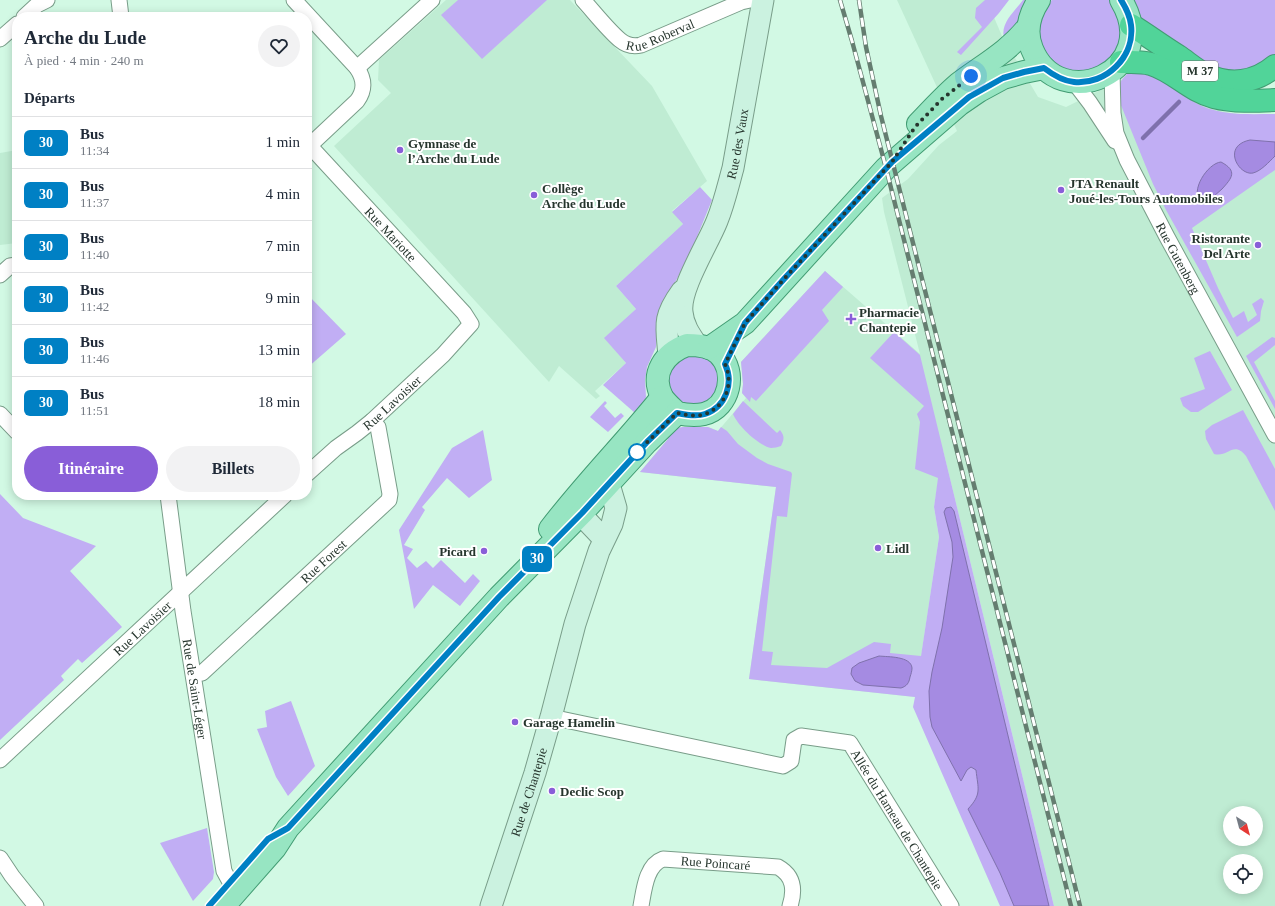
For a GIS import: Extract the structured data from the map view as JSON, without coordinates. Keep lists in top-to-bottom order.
{
  "streets": {
    "highway": ["M 37"],
    "street": [
      "Rue Roberval",
      "Rue des Vaux",
      "Rue Mariotte",
      "Rue Gutenberg",
      "Rue Lavoisier",
      "Rue Forest",
      "Rue de Saint-Léger",
      "Rue de Chantepie",
      "Allée du Hameau de Chantepie",
      "Rue Poincaré"
    ]
  },
  "crossings": [
    ["M 37", "Rue Gutenberg"],
    ["Rue Mariotte", "Rue Lavoisier"],
    ["Rue Lavoisier", "Rue Forest"],
    ["Rue Lavoisier", "Rue de Saint-Léger"],
    ["Rue Forest", "Rue de Saint-Léger"],
    ["Rue de Chantepie", "Allée du Hameau de Chantepie"]
  ],
  "places": {
    "other": [
      "Gymnase de l’Arche du Lude",
      "JTA Renault Joué-les-Tours Automobiles",
      "Collège Arche du Lude",
      "Ristorante Del Arte",
      "Lidl",
      "Picard",
      "Garage Hamelin",
      "Declic Scop"
    ],
    "health": ["Pharmacie Chantepie"]
  },
  "lines": ["bus line 30"],
  "north": "bottom right",
  "page": {
    "on_map": "30",
    "heading": [
      ["Arche du Lude", "À pied · 4 min · 240 m"],
      "Départs"
    ],
    "list": [
      {
        "mark": "30",
        "name": "Bus",
        "note": "11:34",
        "value": "1 min"
      },
      {
        "mark": "30",
        "name": "Bus",
        "note": "11:37",
        "value": "4 min"
      },
      {
        "mark": "30",
        "name": "Bus",
        "note": "11:40",
        "value": "7 min"
      },
      {
        "mark": "30",
        "name": "Bus",
        "note": "11:42",
        "value": "9 min"
      },
      {
        "mark": "30",
        "name": "Bus",
        "note": "11:46",
        "value": "13 min"
      },
      {
        "mark": "30",
        "name": "Bus",
        "note": "11:51",
        "value": "18 min"
      }
    ],
    "buttons": ["Itinéraire", "Billets"]
  }
}
